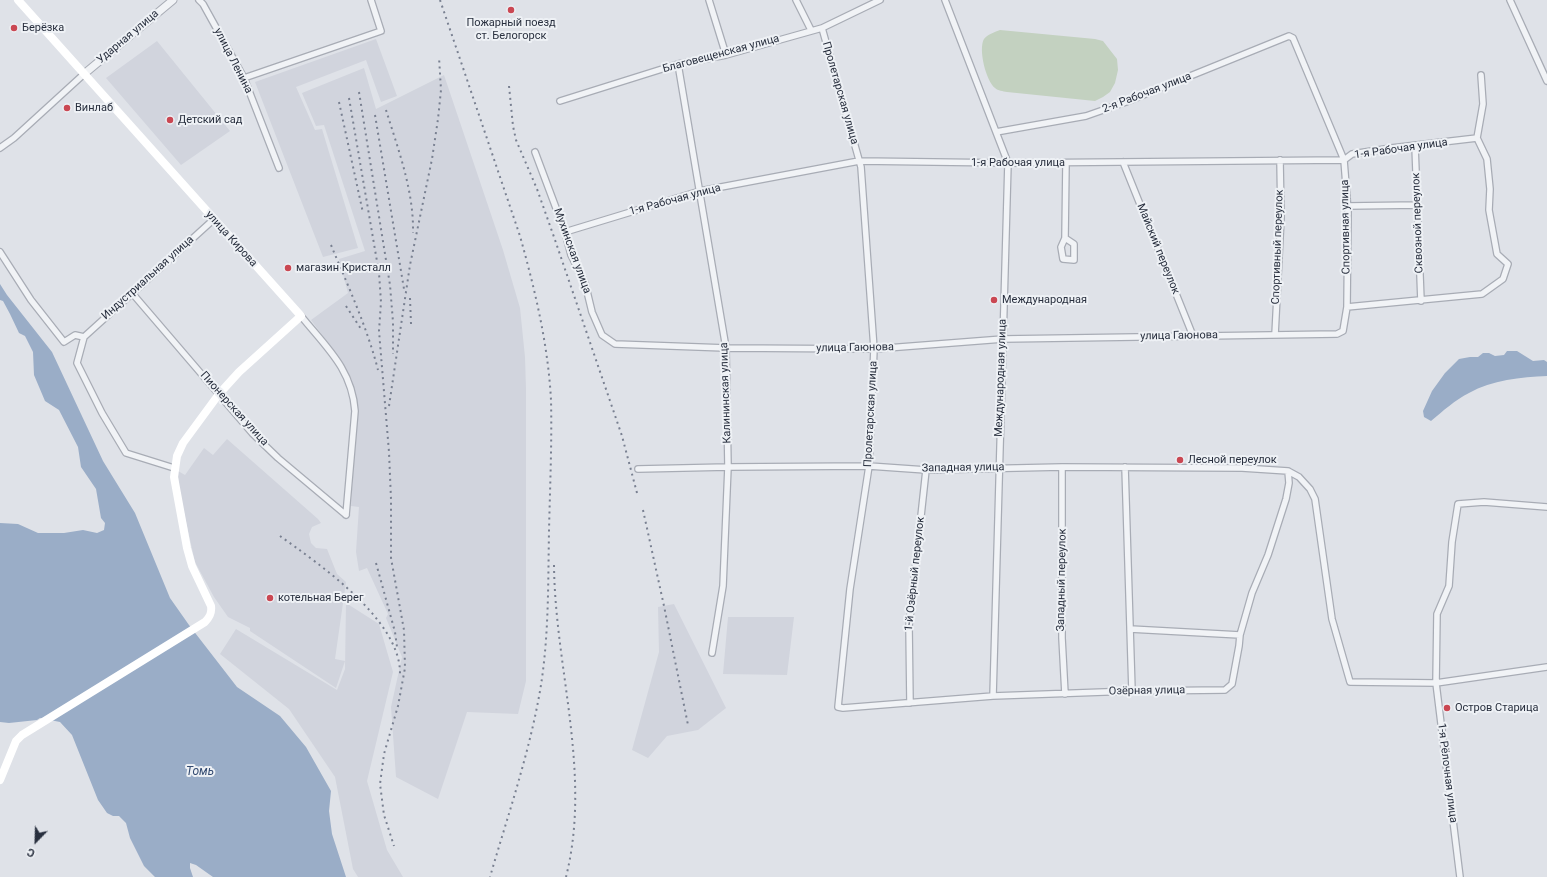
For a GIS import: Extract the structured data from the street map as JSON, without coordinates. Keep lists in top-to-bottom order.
{
  "streets": {
    "main road": ["улица Кирова"],
    "street": [
      "Ударная улица",
      "Благовещенская улица",
      "улица Ленина",
      "Пролетарская улица",
      "2-я Рабочая улица",
      "1-я Рабочая улица",
      "Сквозной переулок",
      "Спортивная улица",
      "Спортивный переулок",
      "Майский переулок",
      "Мухинская улица",
      "Индустриальная улица",
      "улица Гаюнова",
      "Международная улица",
      "Калининская улица",
      "Пионерская улица",
      "Западная улица",
      "1-й Озёрный переулок",
      "Западный переулок",
      "Озёрная улица",
      "1-я Рёлочная улица"
    ]
  },
  "crossings": [
    ["Ударная улица", "улица Кирова"],
    ["Благовещенская улица", "Пролетарская улица"],
    ["Благовещенская улица", "Калининская улица"],
    ["Пролетарская улица", "1-я Рабочая улица"],
    ["Пролетарская улица", "улица Гаюнова"],
    ["Пролетарская улица", "Западная улица"],
    ["Пролетарская улица", "Озёрная улица"],
    ["2-я Рабочая улица", "Спортивная улица"],
    ["2-я Рабочая улица", "Международная улица"],
    ["1-я Рабочая улица", "Сквозной переулок"],
    ["1-я Рабочая улица", "Спортивная улица"],
    ["1-я Рабочая улица", "Спортивный переулок"],
    ["1-я Рабочая улица", "Майский переулок"],
    ["1-я Рабочая улица", "Мухинская улица"],
    ["1-я Рабочая улица", "Международная улица"],
    ["1-я Рабочая улица", "Калининская улица"],
    ["Спортивная улица", "улица Гаюнова"],
    ["улица Кирова", "Индустриальная улица"],
    ["улица Кирова", "Пионерская улица"],
    ["Спортивный переулок", "улица Гаюнова"],
    ["Майский переулок", "улица Гаюнова"],
    ["Мухинская улица", "улица Гаюнова"],
    ["Индустриальная улица", "Пионерская улица"],
    ["улица Гаюнова", "Международная улица"],
    ["улица Гаюнова", "Калининская улица"],
    ["Международная улица", "Западная улица"],
    ["Международная улица", "Озёрная улица"],
    ["Калининская улица", "Западная улица"],
    ["Западная улица", "1-й Озёрный переулок"],
    ["Западная улица", "Западный переулок"],
    ["Западная улица", "Озёрная улица"],
    ["1-й Озёрный переулок", "Озёрная улица"],
    ["Западный переулок", "Озёрная улица"]
  ],
  "water": ["Томь"],
  "places": [
    "Пожарный поезд ст. Белогорск",
    "Берёзка",
    "Винлаб",
    "Детский сад",
    "магазин Кристалл",
    "Международная",
    "Лесной переулок",
    "котельная Берег",
    "Остров Старица"
  ],
  "north": "bottom left"
}
